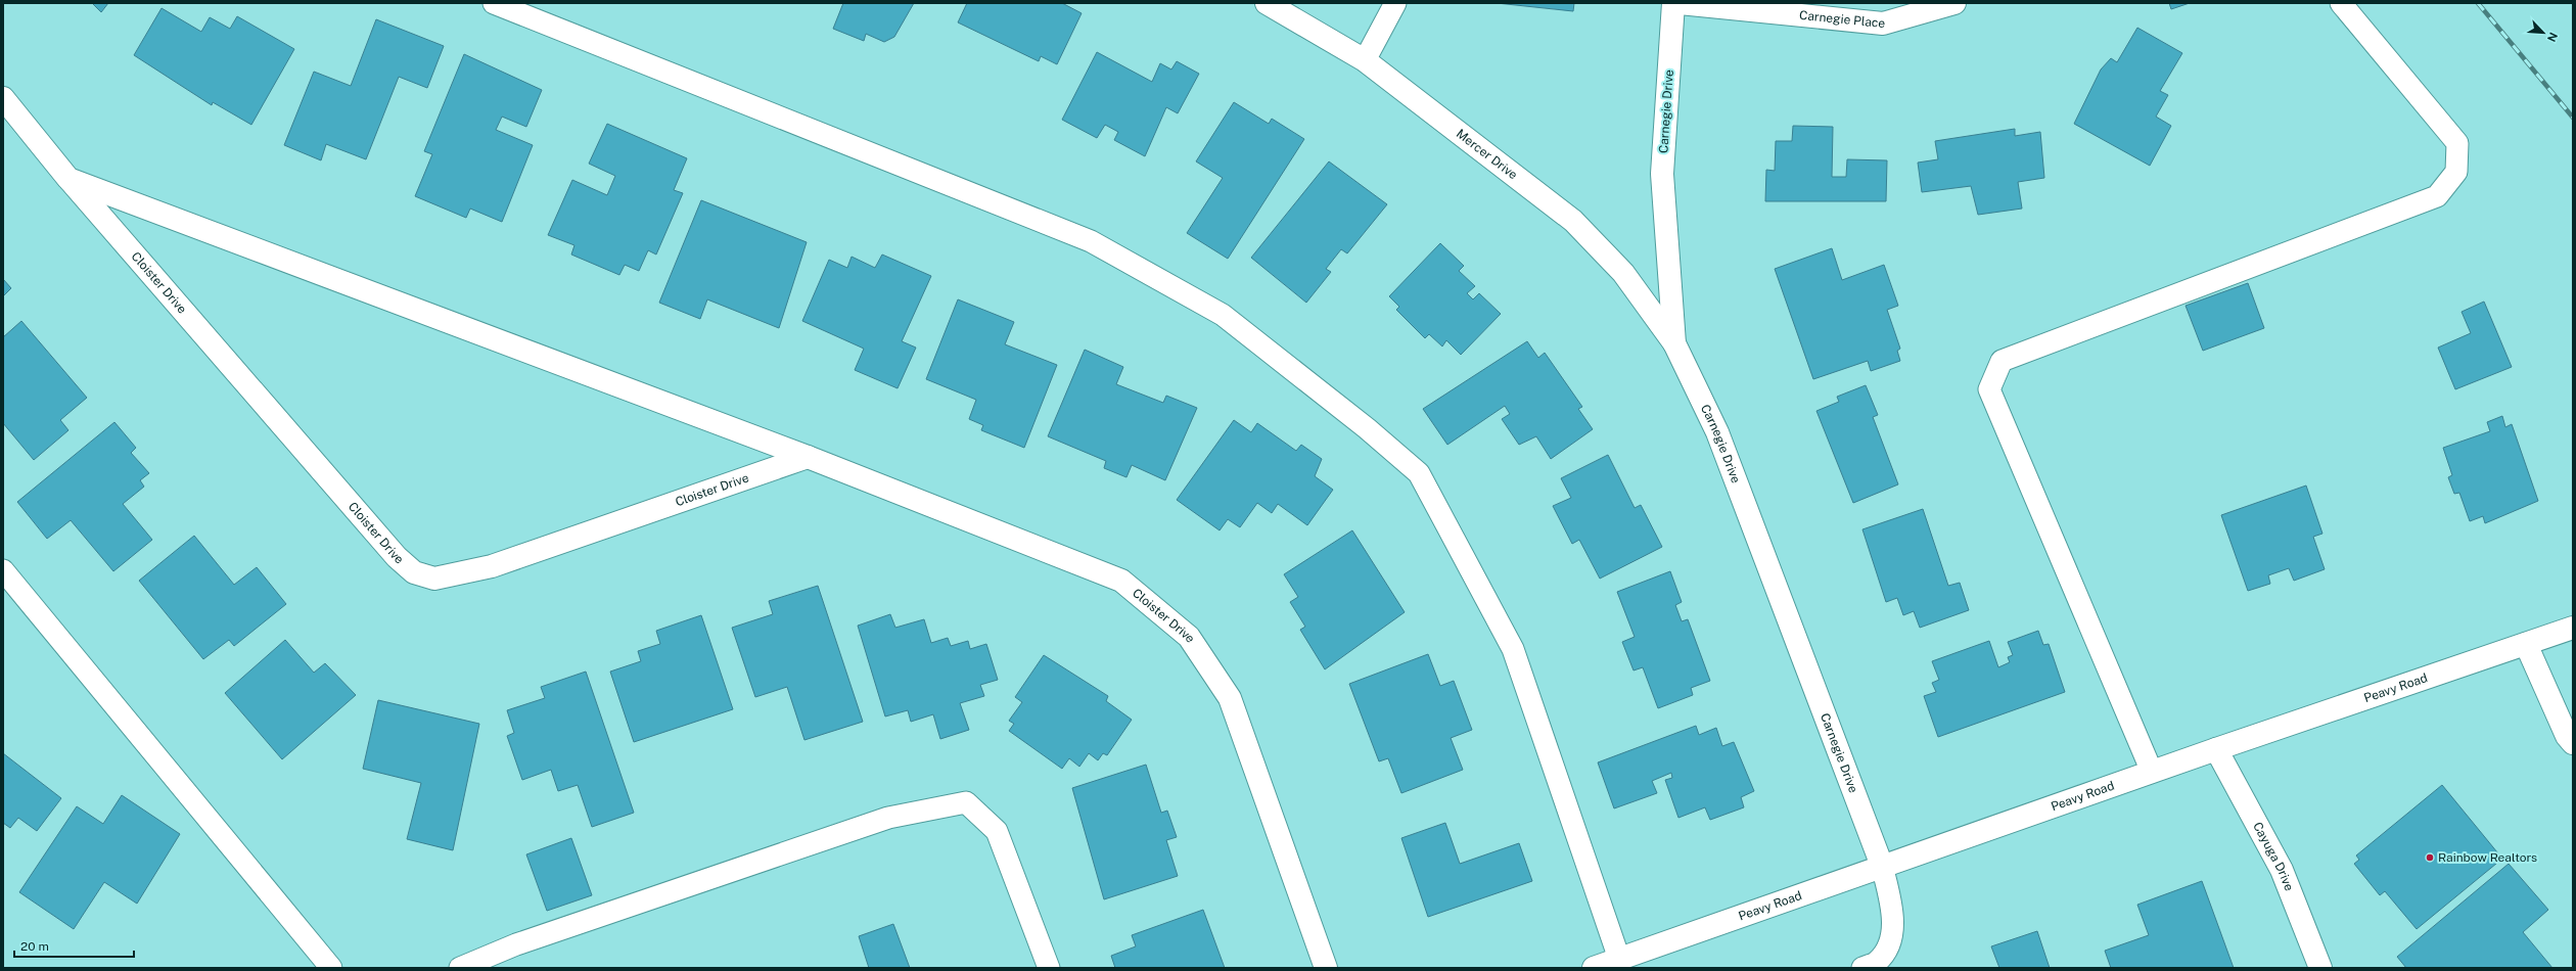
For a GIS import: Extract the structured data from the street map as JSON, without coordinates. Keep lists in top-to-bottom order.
{
  "streets": {
    "street": [
      "Carnegie Place",
      "Carnegie Drive",
      "Mercer Drive",
      "Cloister Drive",
      "Peavy Road",
      "Cayuga Drive"
    ]
  },
  "crossings": [
    ["Carnegie Drive", "Mercer Drive"],
    ["Carnegie Drive", "Peavy Road"],
    ["Peavy Road", "Cayuga Drive"]
  ],
  "places": ["Rainbow Realtors"],
  "scale_bar": "20 m",
  "north": "bottom right"
}
